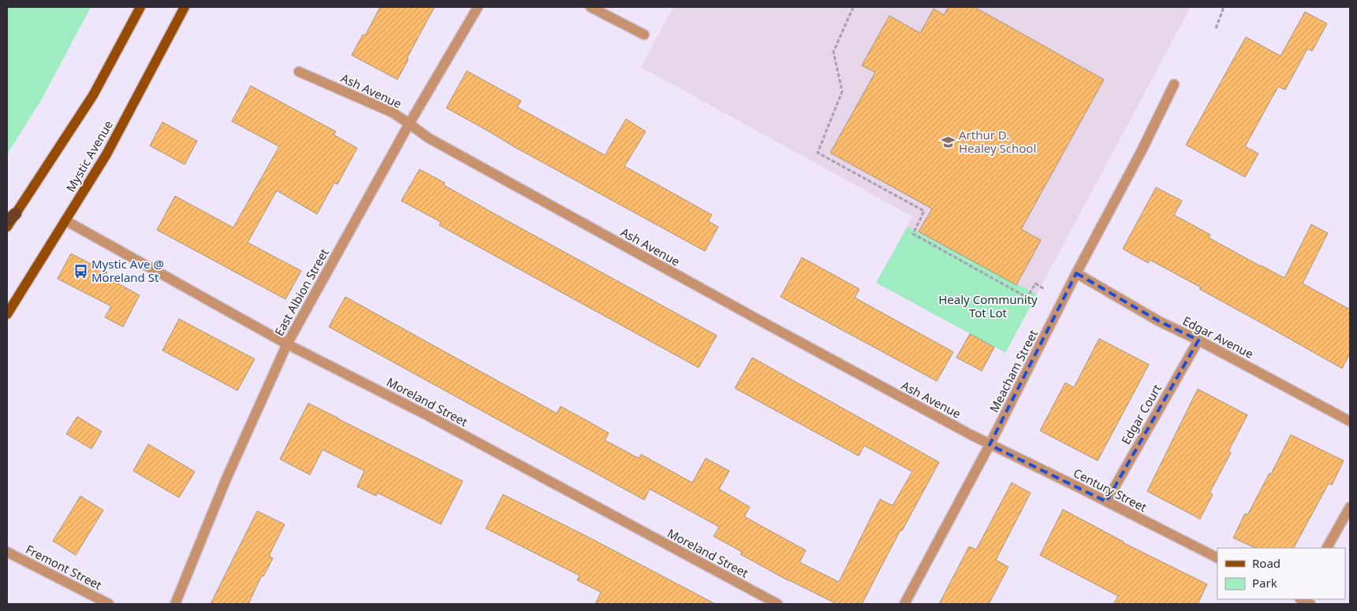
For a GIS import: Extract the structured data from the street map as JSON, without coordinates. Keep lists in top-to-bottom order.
{
  "streets": {
    "main road": ["Mystic Avenue"],
    "street": [
      "Ash Avenue",
      "East Albion Street",
      "Edgar Avenue",
      "Meacham Street",
      "Moreland Street",
      "Edgar Court",
      "Century Street",
      "Fremont Street"
    ]
  },
  "crossings": [
    ["Ash Avenue", "East Albion Street"],
    ["Ash Avenue", "Meacham Street"],
    ["Ash Avenue", "Century Street"],
    ["Mystic Avenue", "Moreland Street"],
    ["East Albion Street", "Moreland Street"],
    ["Edgar Avenue", "Meacham Street"],
    ["Edgar Avenue", "Edgar Court"],
    ["Meacham Street", "Century Street"],
    ["Edgar Court", "Century Street"]
  ],
  "parks": ["Healy Community Tot Lot"],
  "places": {
    "school or university": ["Arthur D. Healey School"],
    "bus stop": ["Mystic Ave @ Moreland St"]
  },
  "legend": ["Road", "Park"]
}
